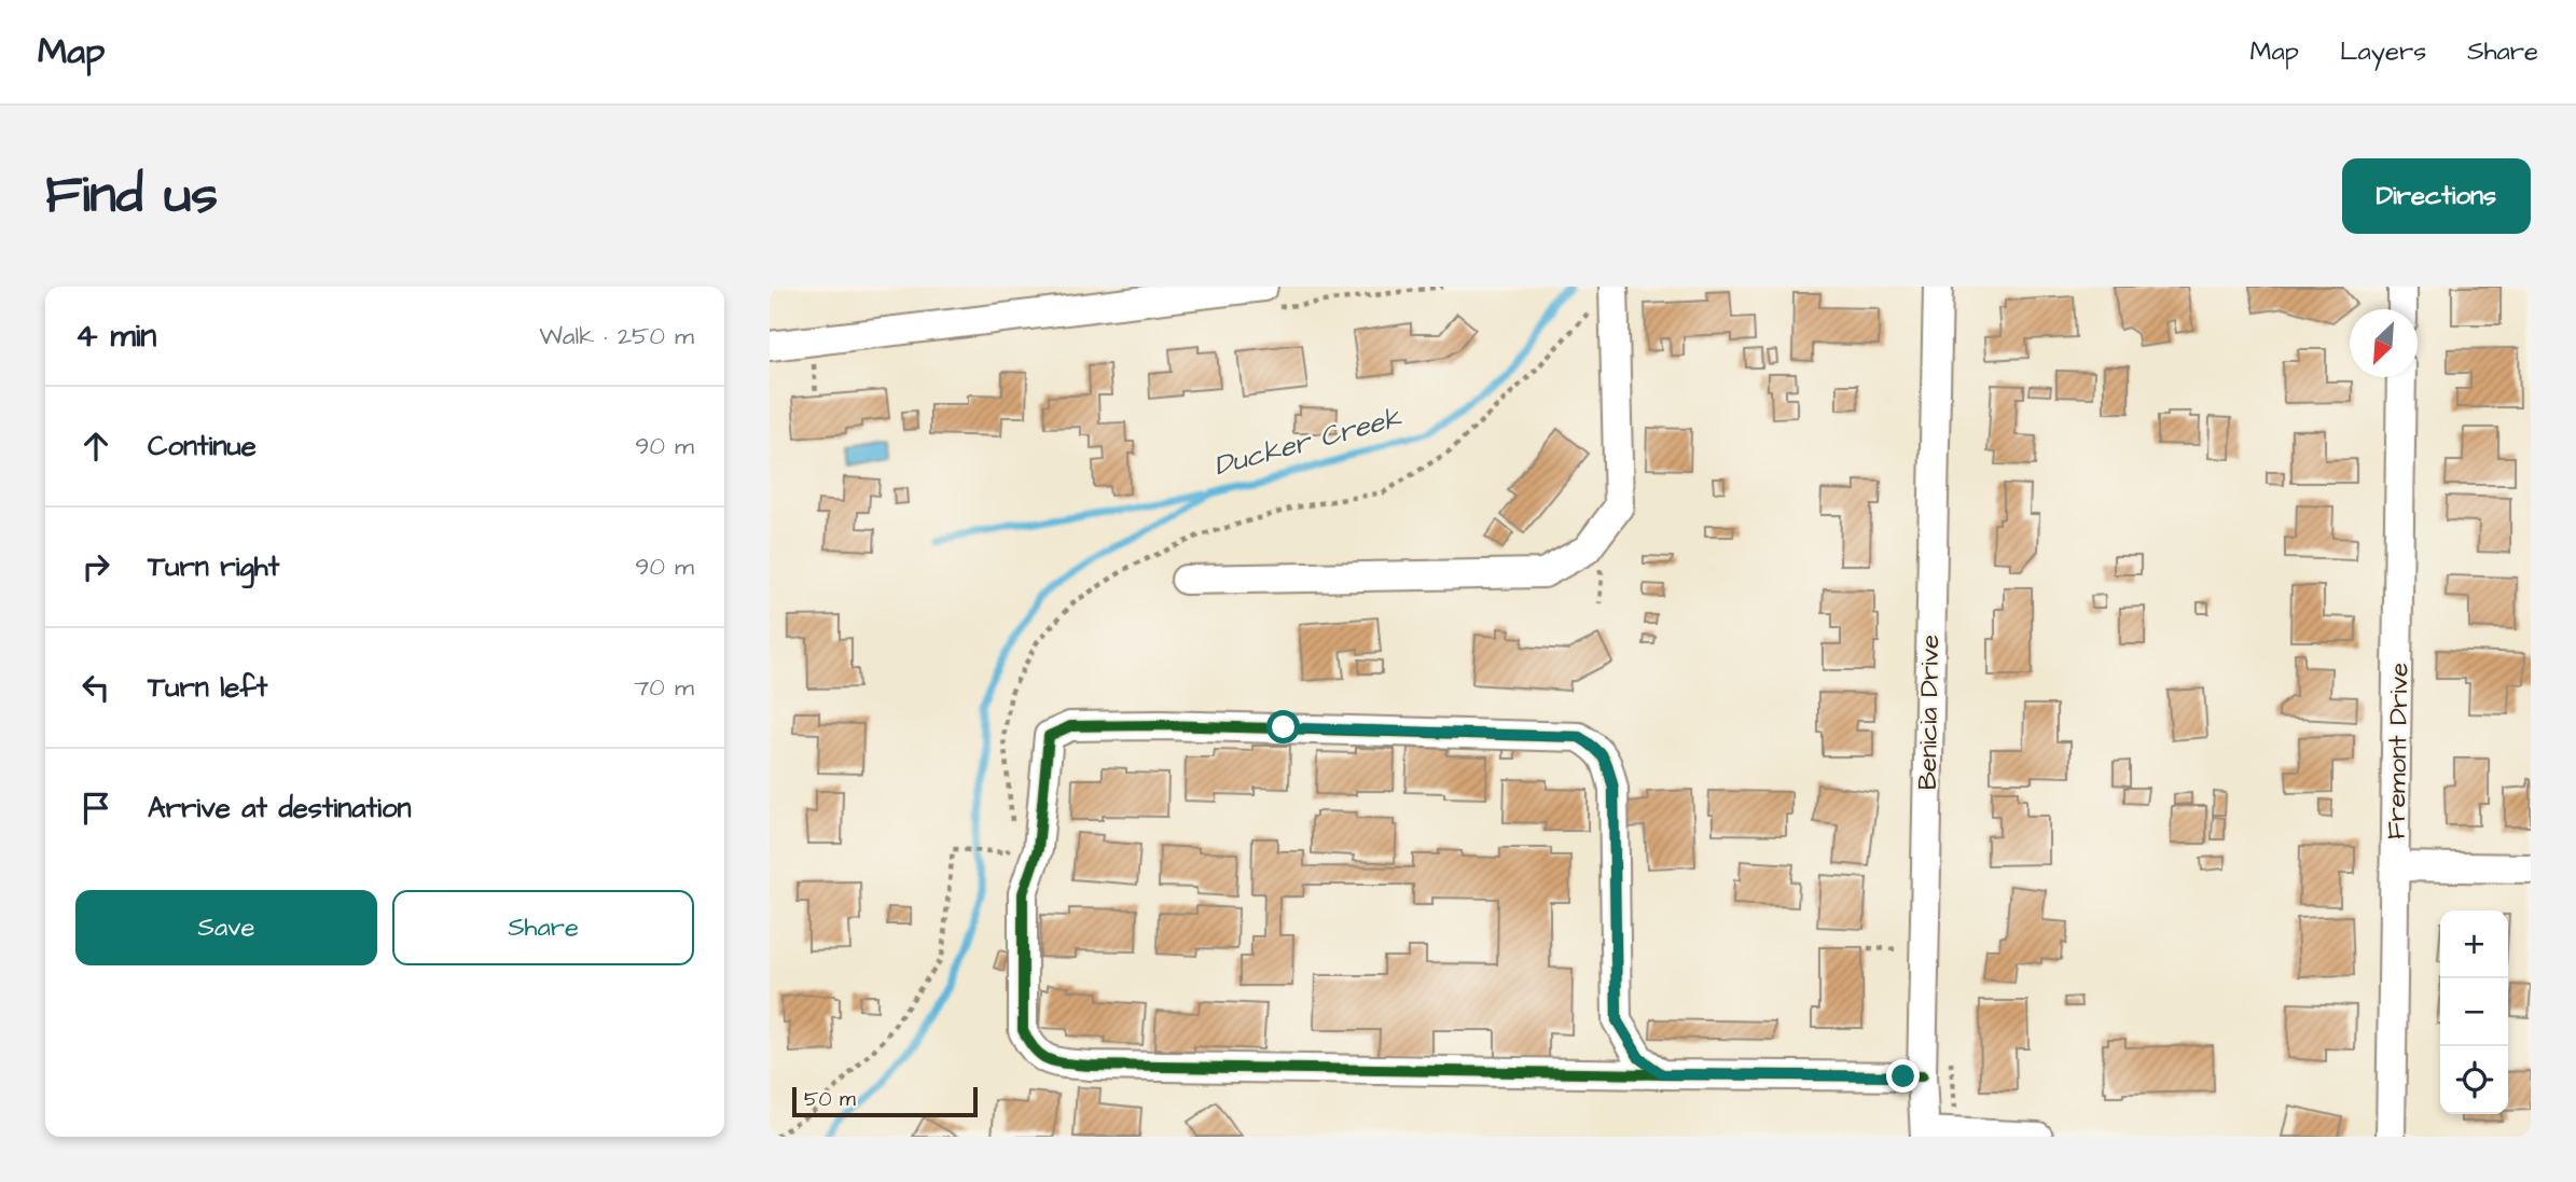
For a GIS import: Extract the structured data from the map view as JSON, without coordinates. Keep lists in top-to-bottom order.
{
  "streets": {
    "street": ["Benicia Drive", "Fremont Drive"]
  },
  "water": ["Ducker Creek"],
  "scale_bar": "50 m",
  "north": "bottom left",
  "page": {
    "header": "Map",
    "nav": ["Map", "Layers", "Share"],
    "buttons": [
      "Directions",
      ["Save", "Share"]
    ],
    "title": "Find us",
    "heading": ["4 min", "Walk · 250 m"],
    "list": [
      ["Continue", "90 m"],
      ["Turn right", "90 m"],
      ["Turn left", "70 m"],
      "Arrive at destination"
    ],
    "map_buttons": ["+", "−"],
    "scale": "50 m"
  }
}
